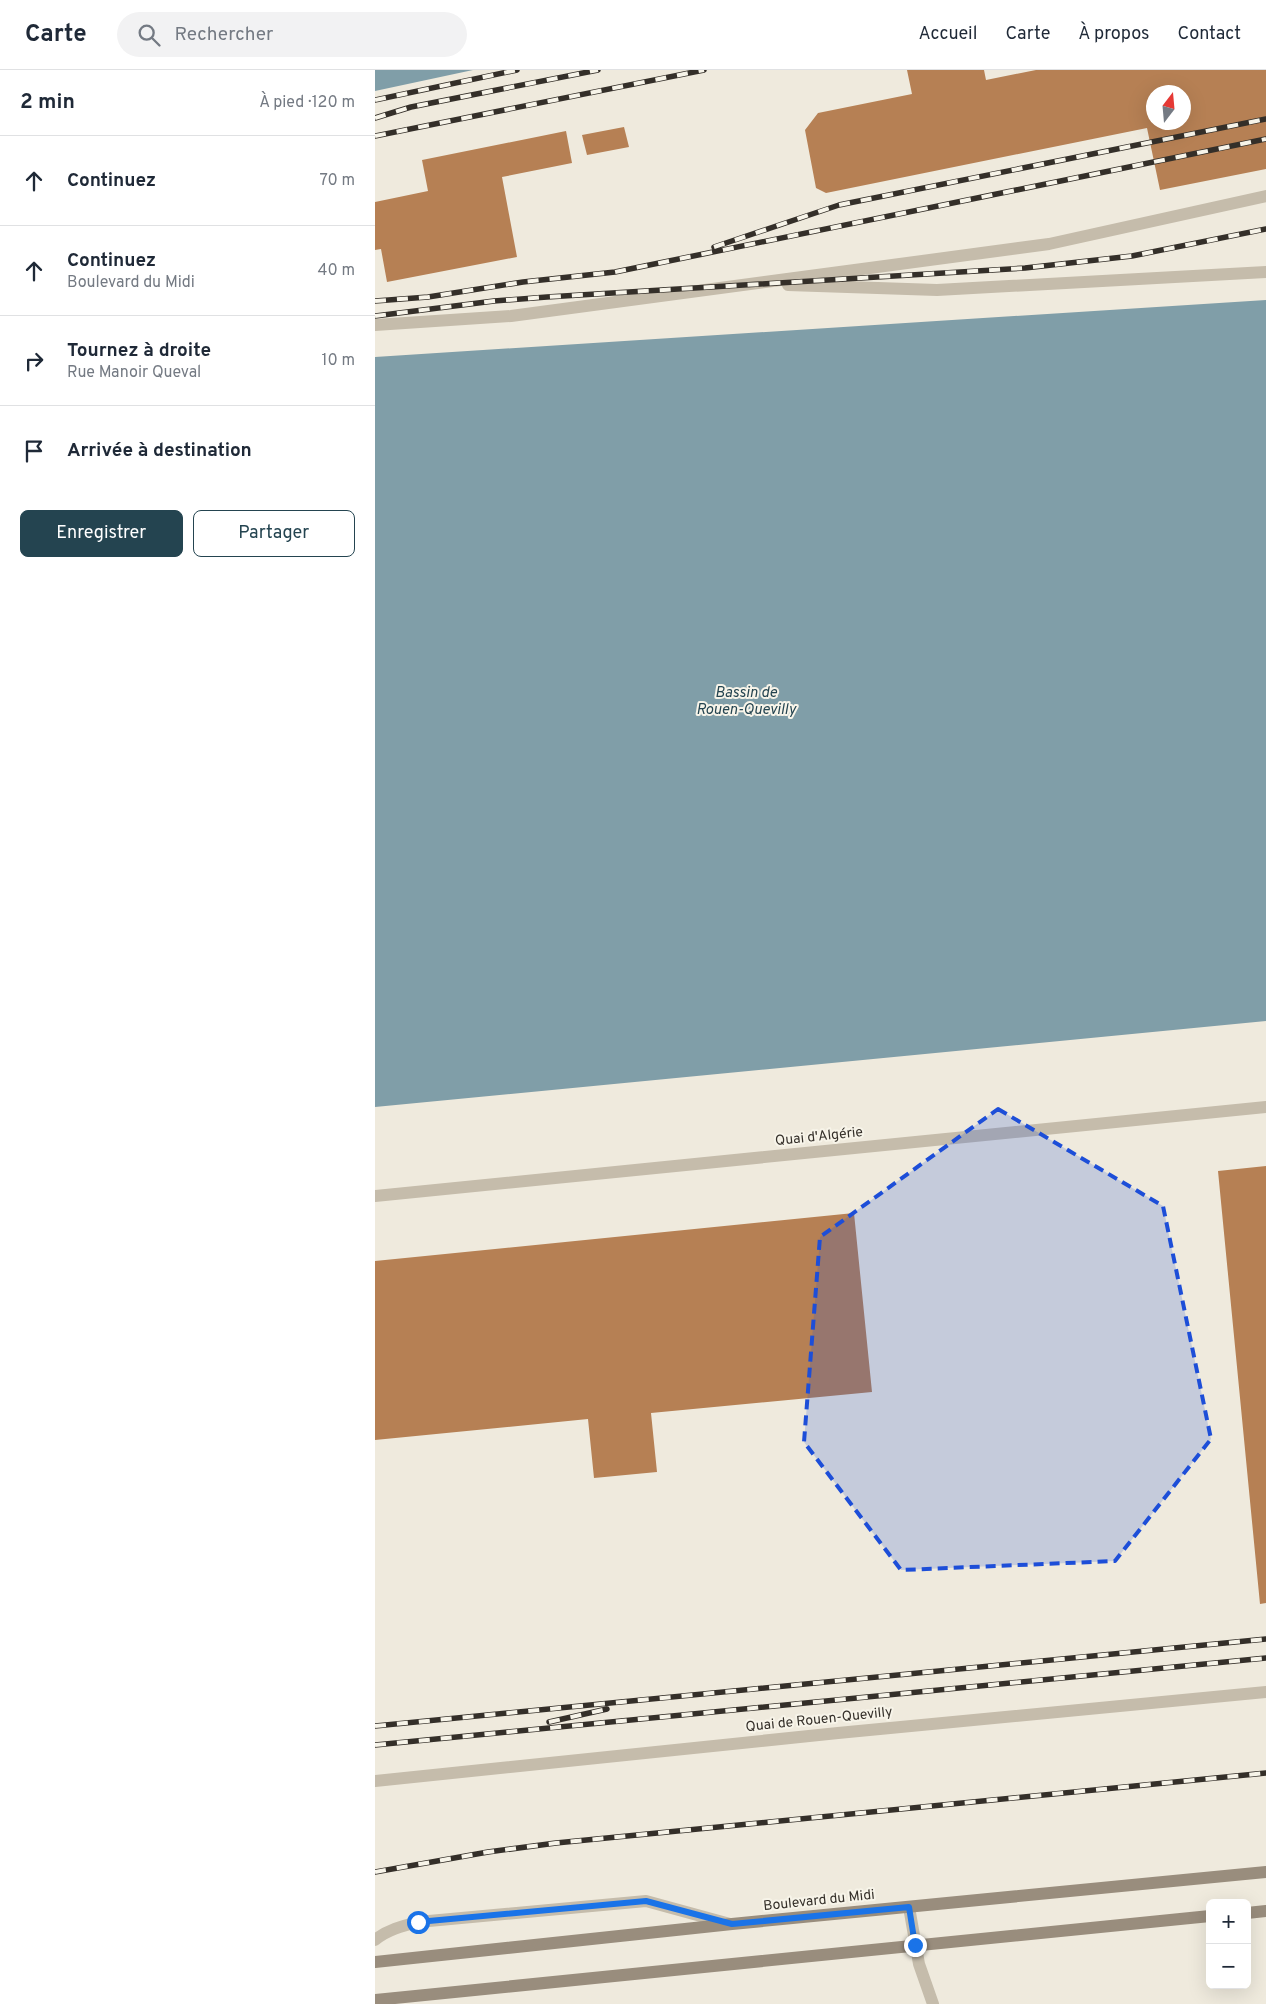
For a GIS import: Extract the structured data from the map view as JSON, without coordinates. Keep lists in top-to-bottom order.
{
  "streets": {
    "main road": ["Boulevard du Midi"],
    "street": ["Quai d'Algérie", "Quai de Rouen-Quevilly"]
  },
  "water": ["Bassin de Rouen-Quevilly"],
  "north": "top",
  "page": {
    "header": "Carte",
    "search": "Rechercher",
    "nav": [
      "Accueil",
      "Carte",
      "À propos",
      "Contact"
    ],
    "heading": ["2 min", "À pied · 120 m"],
    "list": [
      ["Continuez", "70 m"],
      ["Continuez", "Boulevard du Midi", "40 m"],
      ["Tournez à droite", "Rue Manoir Queval", "10 m"],
      "Arrivée à destination"
    ],
    "buttons": ["Enregistrer", "Partager"],
    "map_buttons": ["+", "−"]
  }
}
